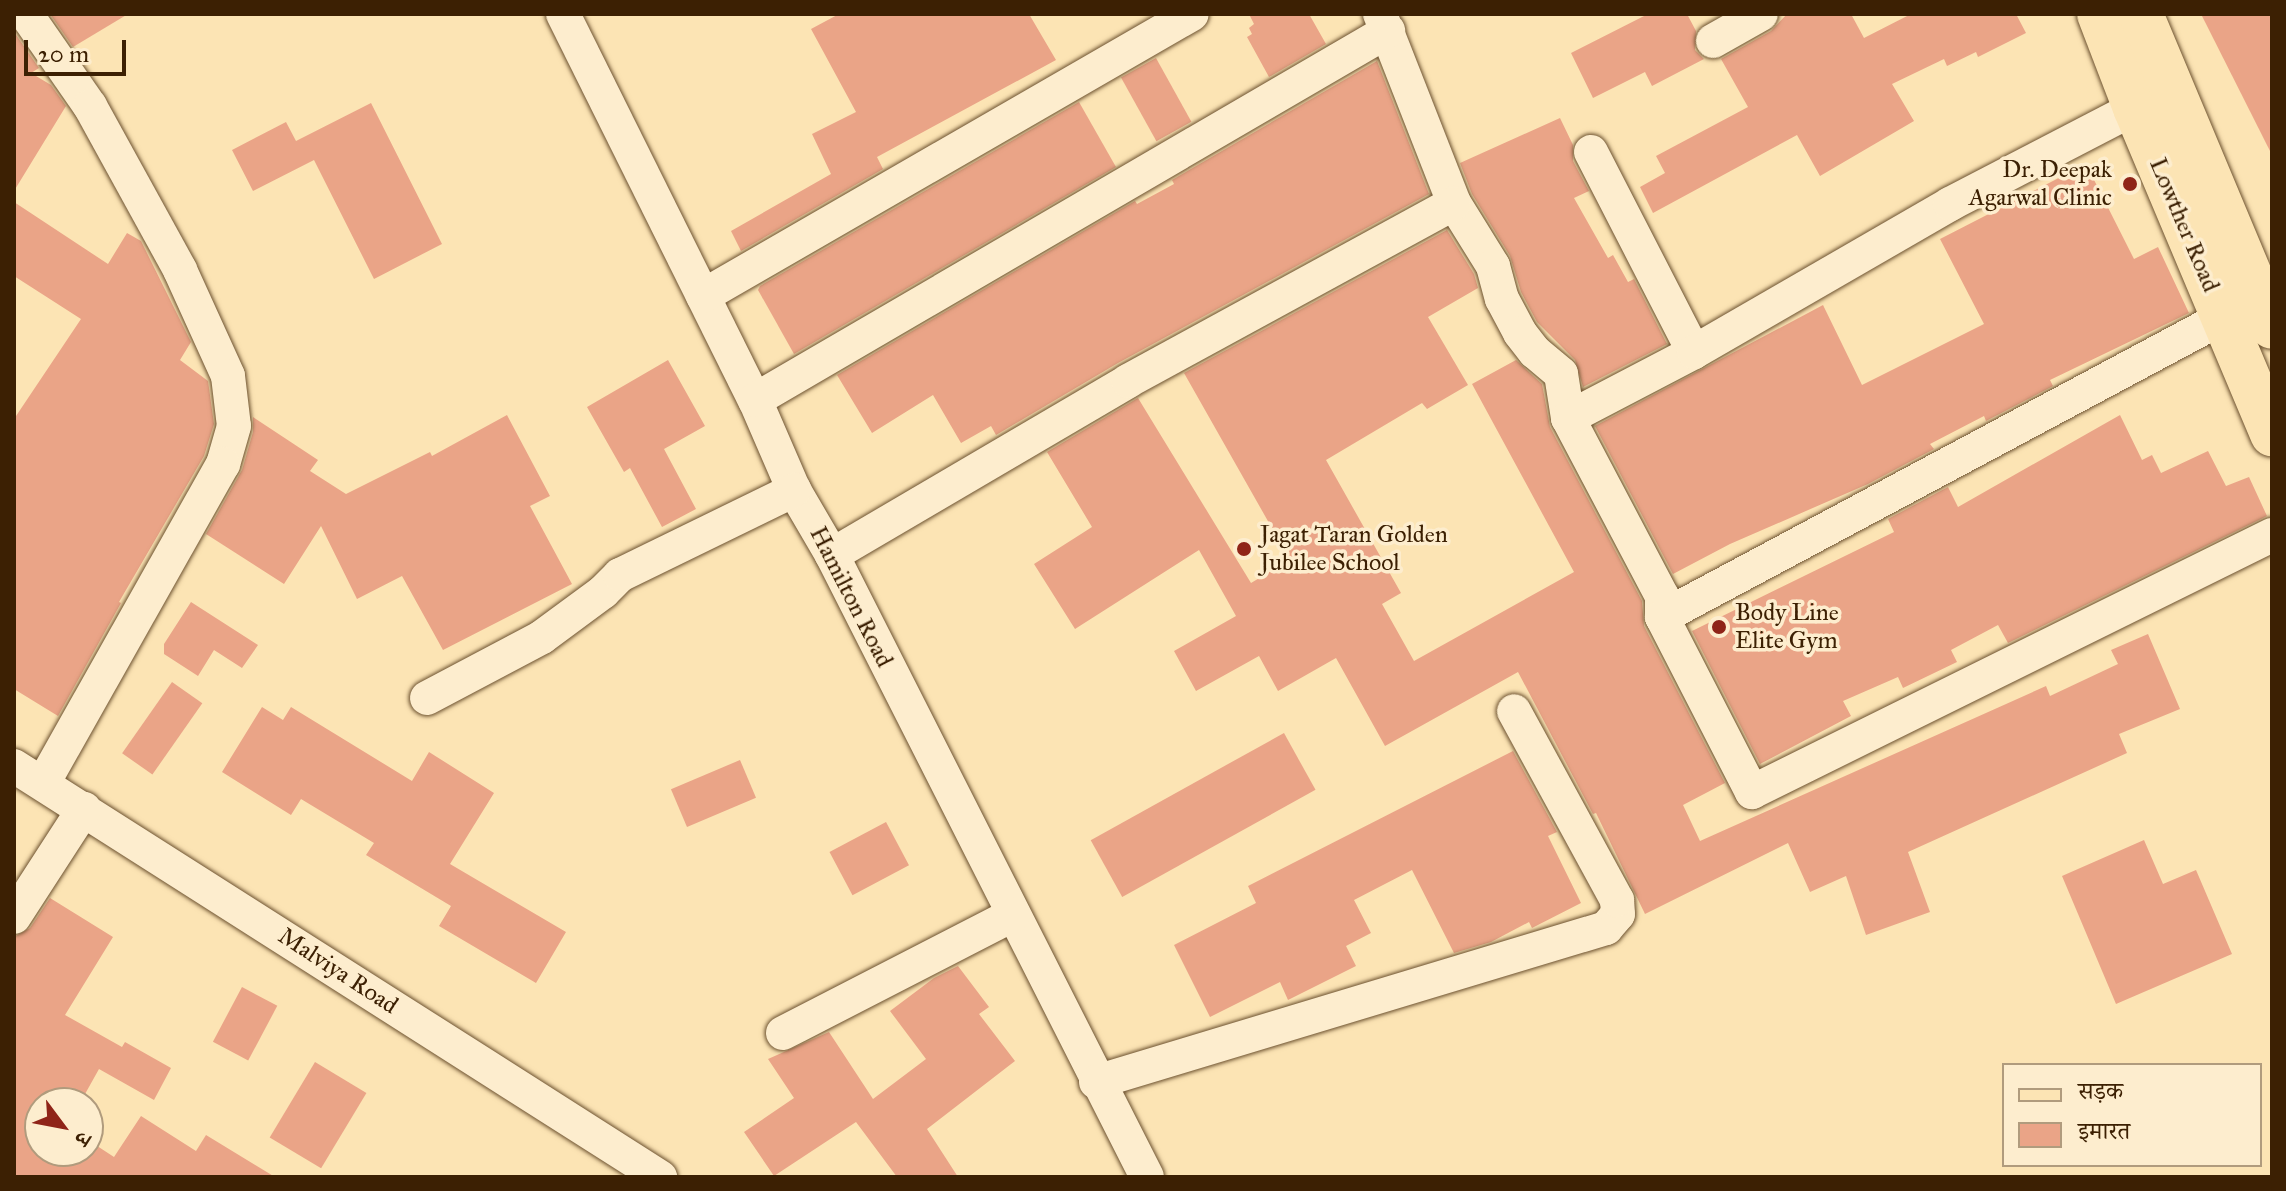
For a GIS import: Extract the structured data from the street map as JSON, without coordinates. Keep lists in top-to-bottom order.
{
  "streets": {
    "main road": ["Lowther Road"],
    "street": ["Hamilton Road", "Malviya Road"]
  },
  "places": ["Dr. Deepak Agarwal Clinic", "Jagat Taran Golden Jubilee School", "Body Line Elite Gym"],
  "legend": ["सड़क", "इमारत"],
  "scale_bar": "20 m",
  "north": "bottom right"
}
